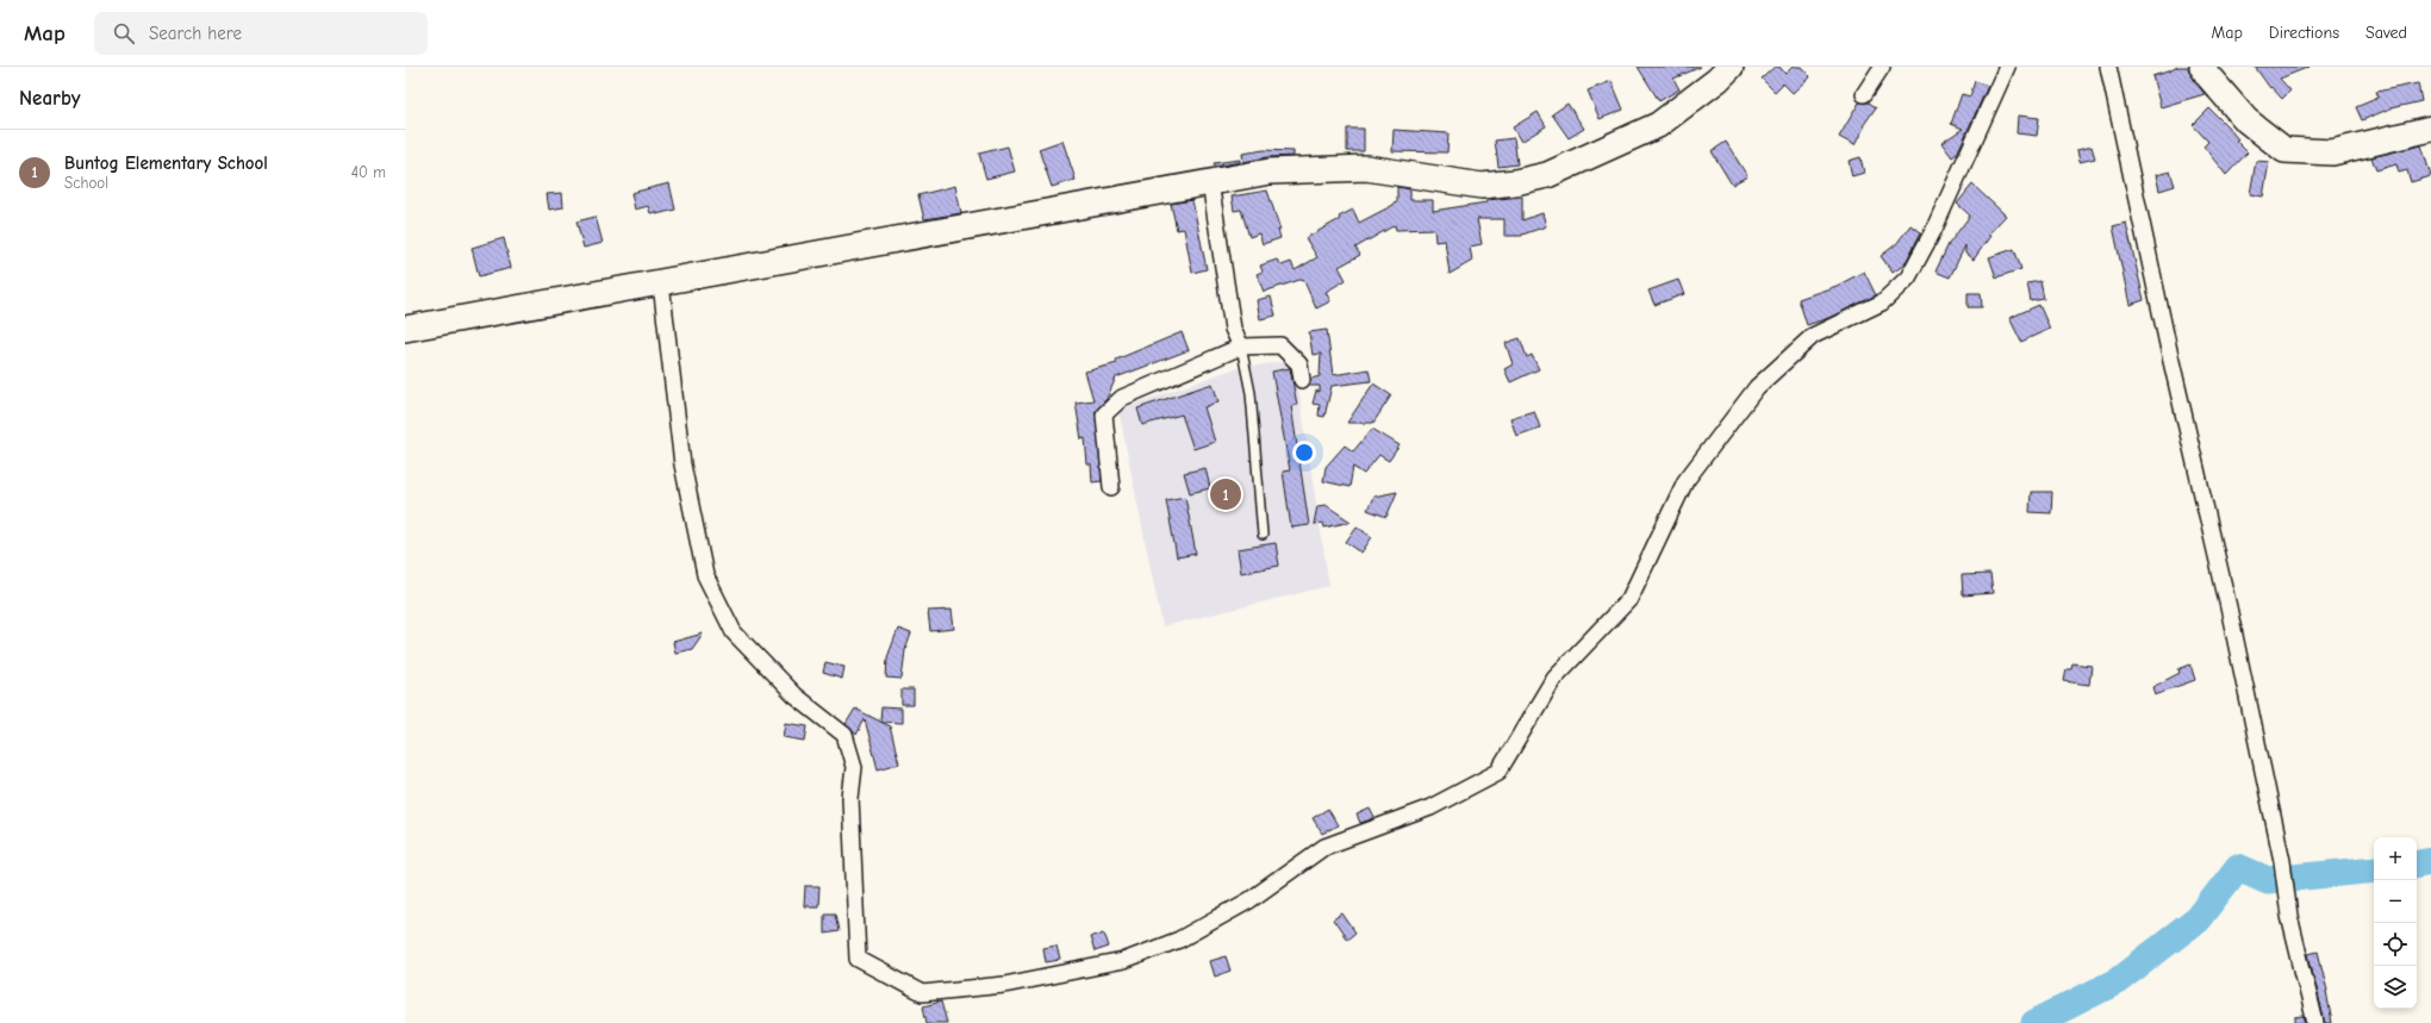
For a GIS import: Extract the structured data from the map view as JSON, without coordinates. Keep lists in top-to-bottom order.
{
  "page": {
    "header": "Map",
    "search": "Search here",
    "nav": ["Map", "Directions", "Saved"],
    "heading": "Nearby",
    "list": [
      {
        "mark": "1",
        "name": "Buntog Elementary School",
        "note": "School",
        "value": "40 m"
      }
    ],
    "pins": "1",
    "map_buttons": ["+", "−"]
  }
}
